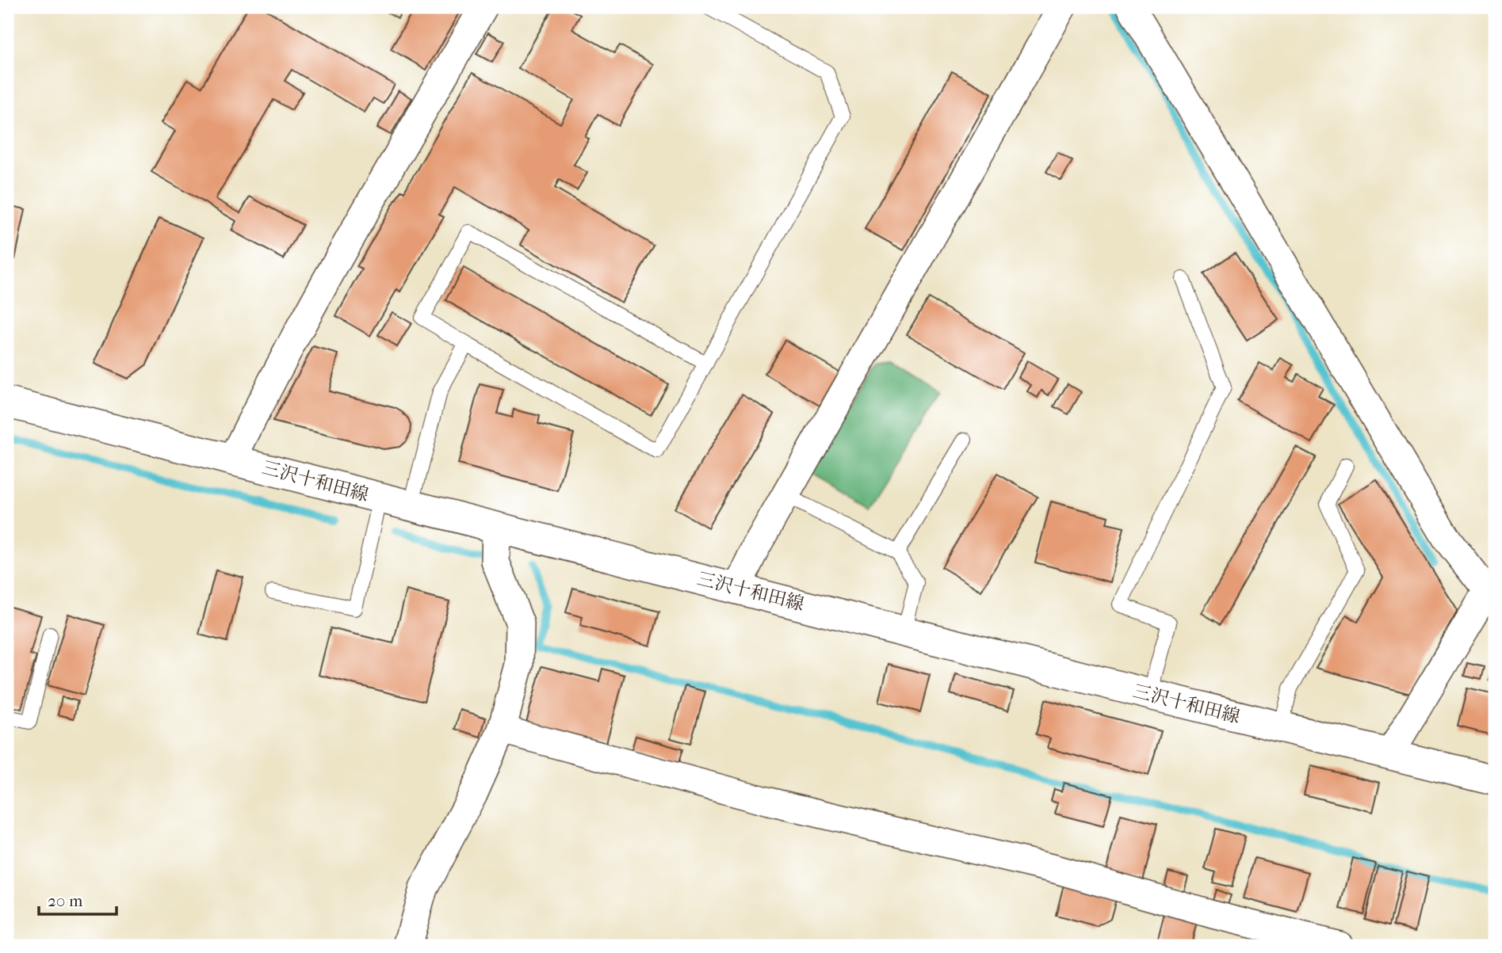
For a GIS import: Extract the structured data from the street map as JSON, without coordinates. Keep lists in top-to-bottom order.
{
  "streets": {
    "main road": ["三沢十和田線"]
  },
  "scale_bar": "20 m"
}
